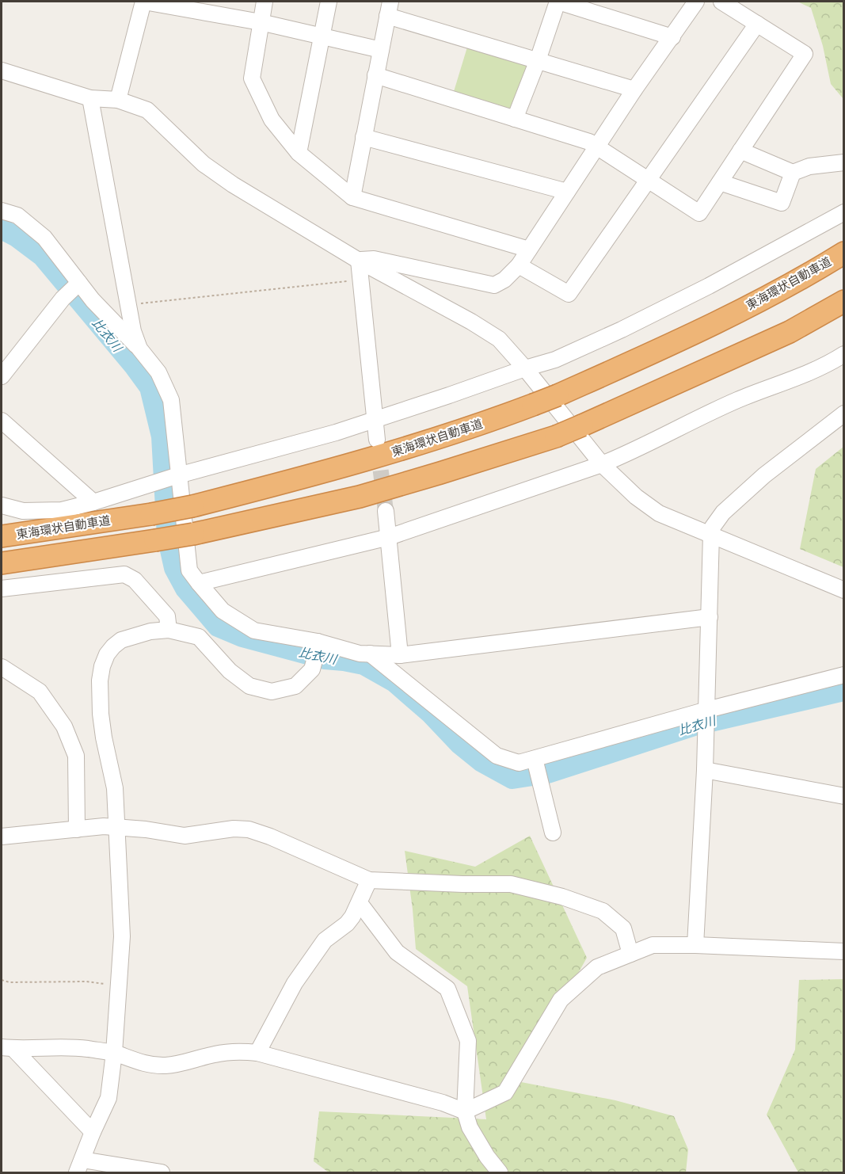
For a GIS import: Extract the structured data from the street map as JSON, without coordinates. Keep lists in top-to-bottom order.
{
  "streets": {
    "highway": ["東海環状自動車道"]
  },
  "water": ["比衣川"]
}
